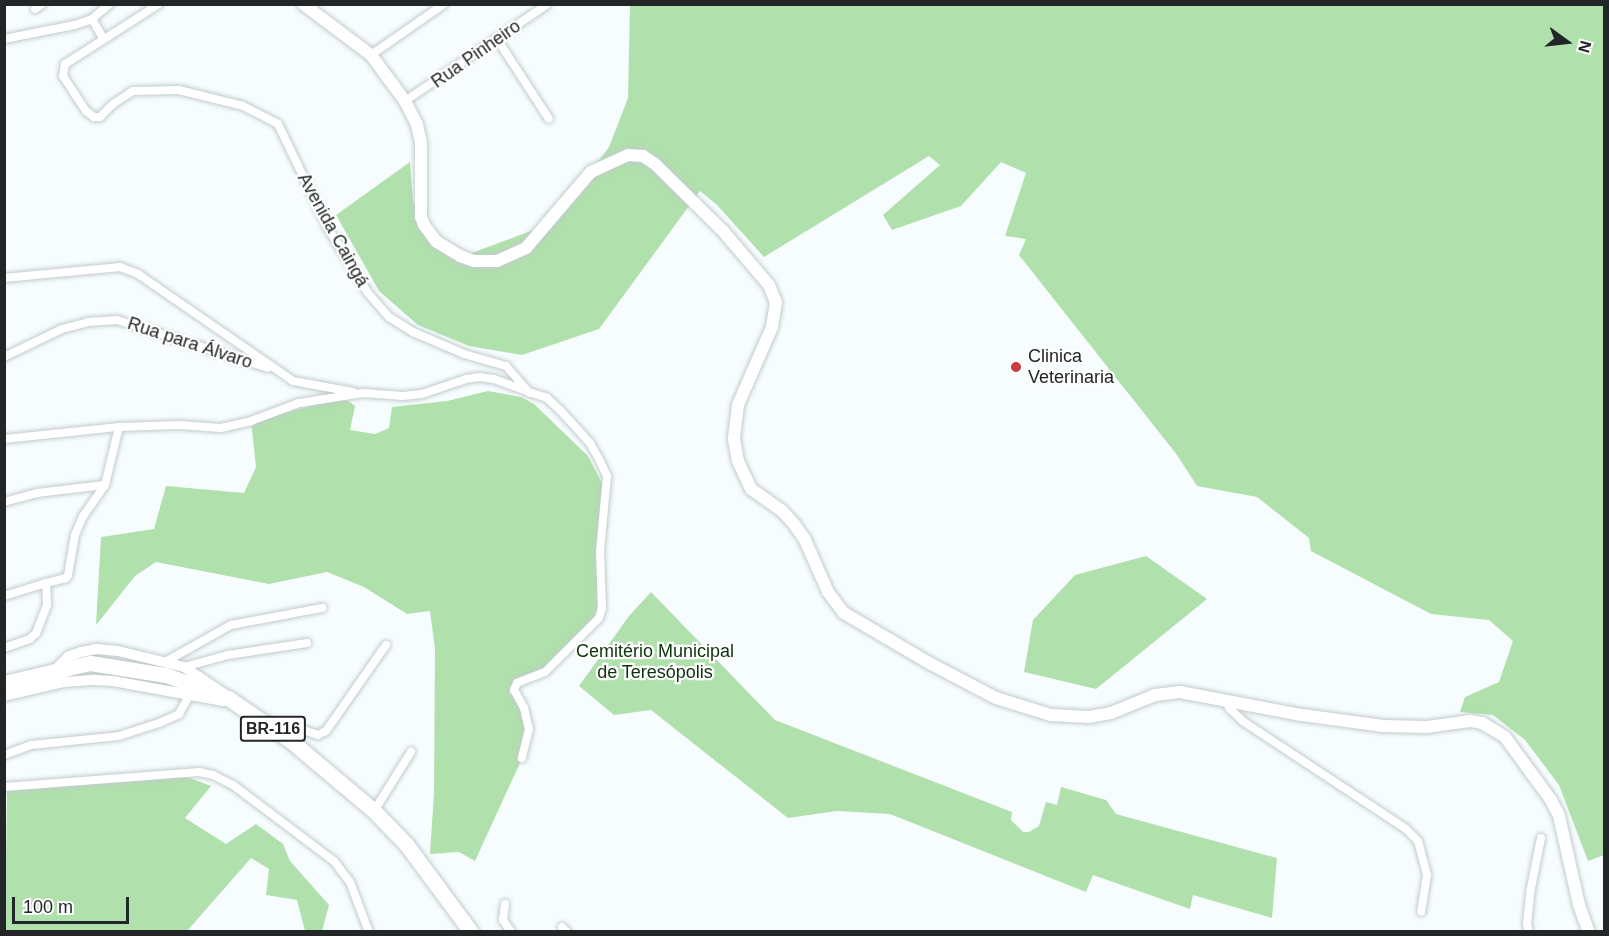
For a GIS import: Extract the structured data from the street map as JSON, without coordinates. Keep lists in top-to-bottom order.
{
  "streets": {
    "highway": ["BR-116"],
    "street": ["Rua Pinheiro", "Avenida Caingá", "Rua para Álvaro"]
  },
  "parks": ["Cemitério Municipal de Teresópolis"],
  "places": ["Clinica Veterinaria"],
  "scale_bar": "100 m",
  "north": "right"
}
